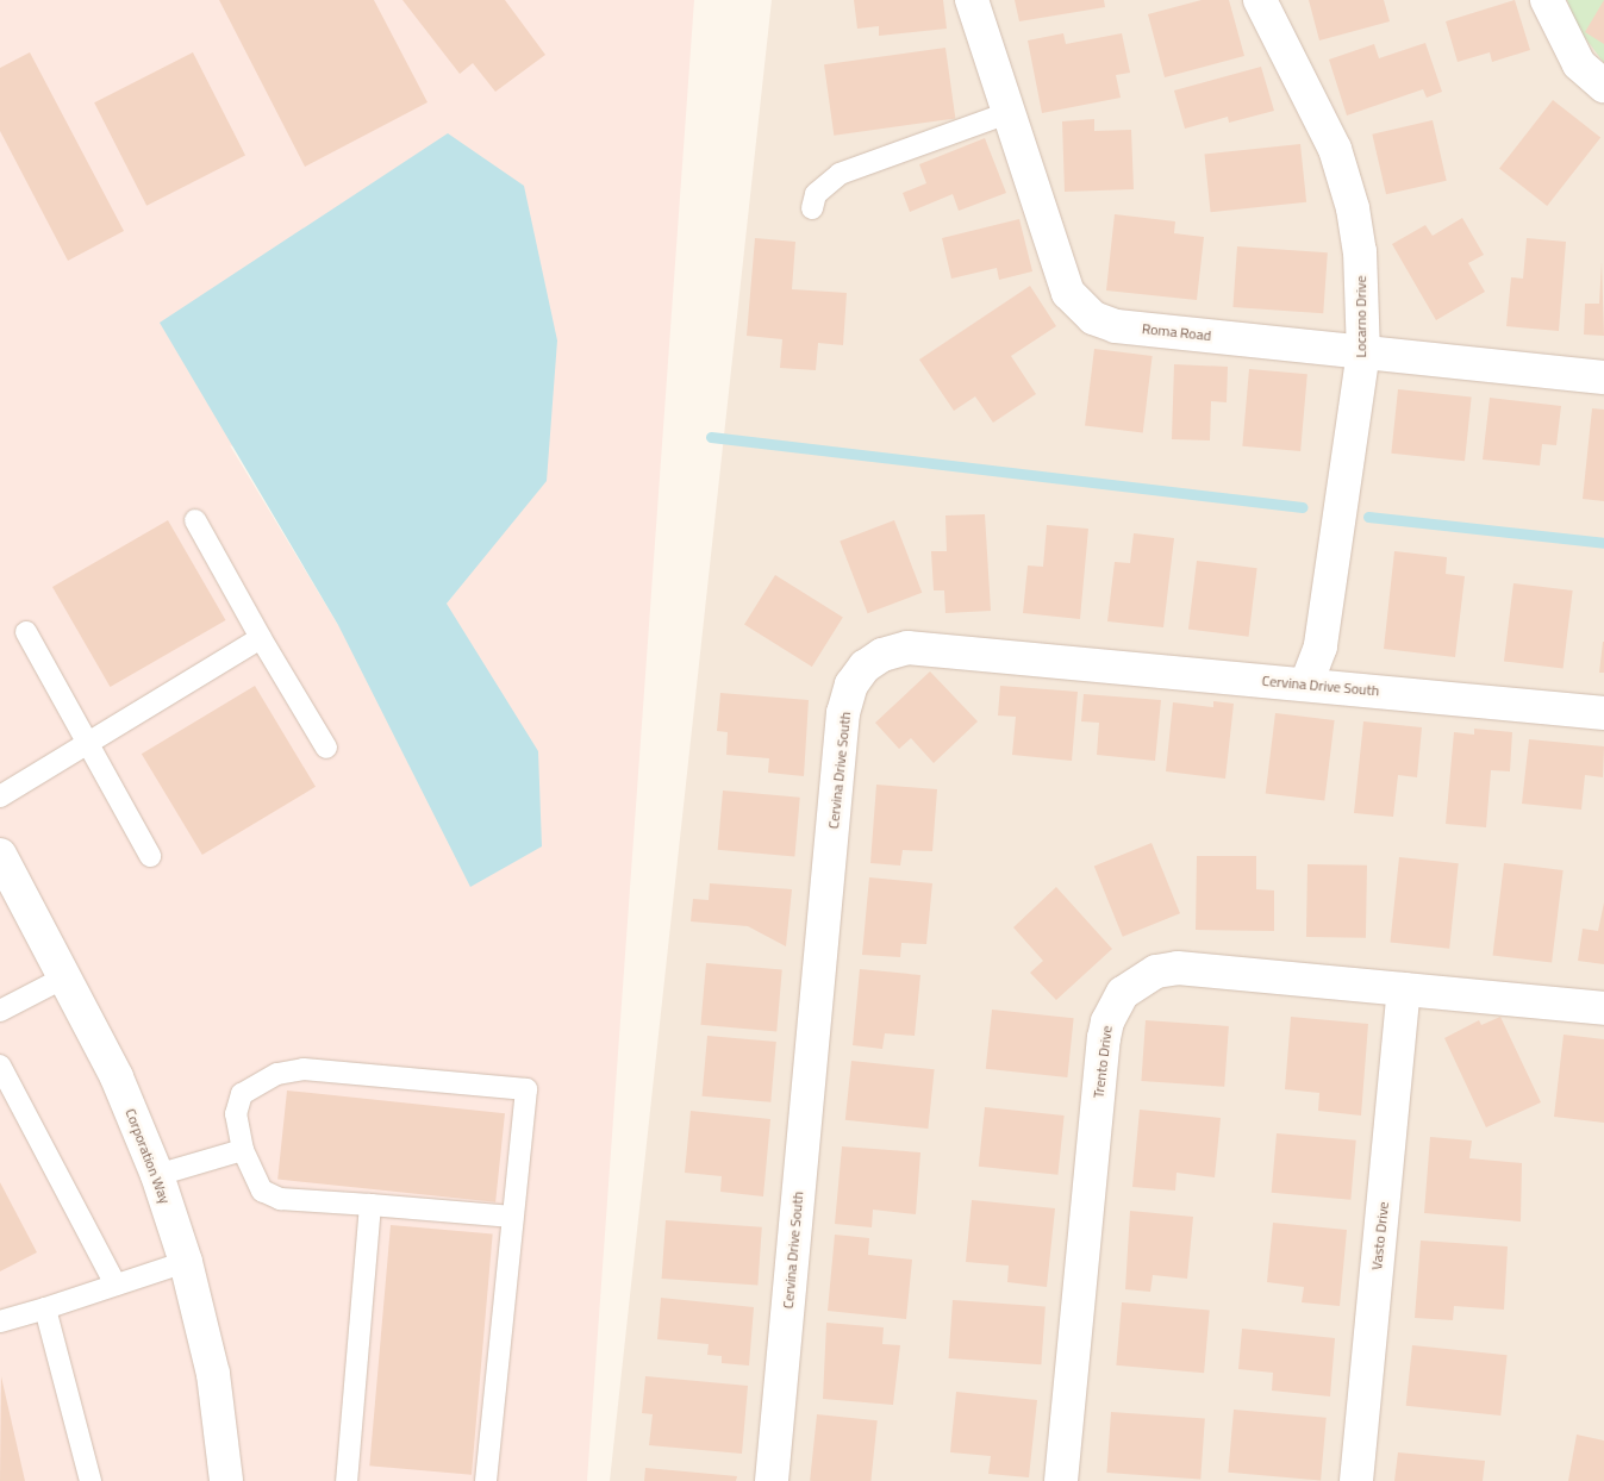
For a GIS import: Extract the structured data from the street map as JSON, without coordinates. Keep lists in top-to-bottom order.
{
  "streets": {
    "street": [
      "Locarno Drive",
      "Roma Road",
      "Cervina Drive South",
      "Trento Drive",
      "Corporation Way",
      "Vasto Drive"
    ]
  },
  "crossings": [
    ["Locarno Drive", "Roma Road"],
    ["Locarno Drive", "Cervina Drive South"],
    ["Trento Drive", "Vasto Drive"]
  ]
}
